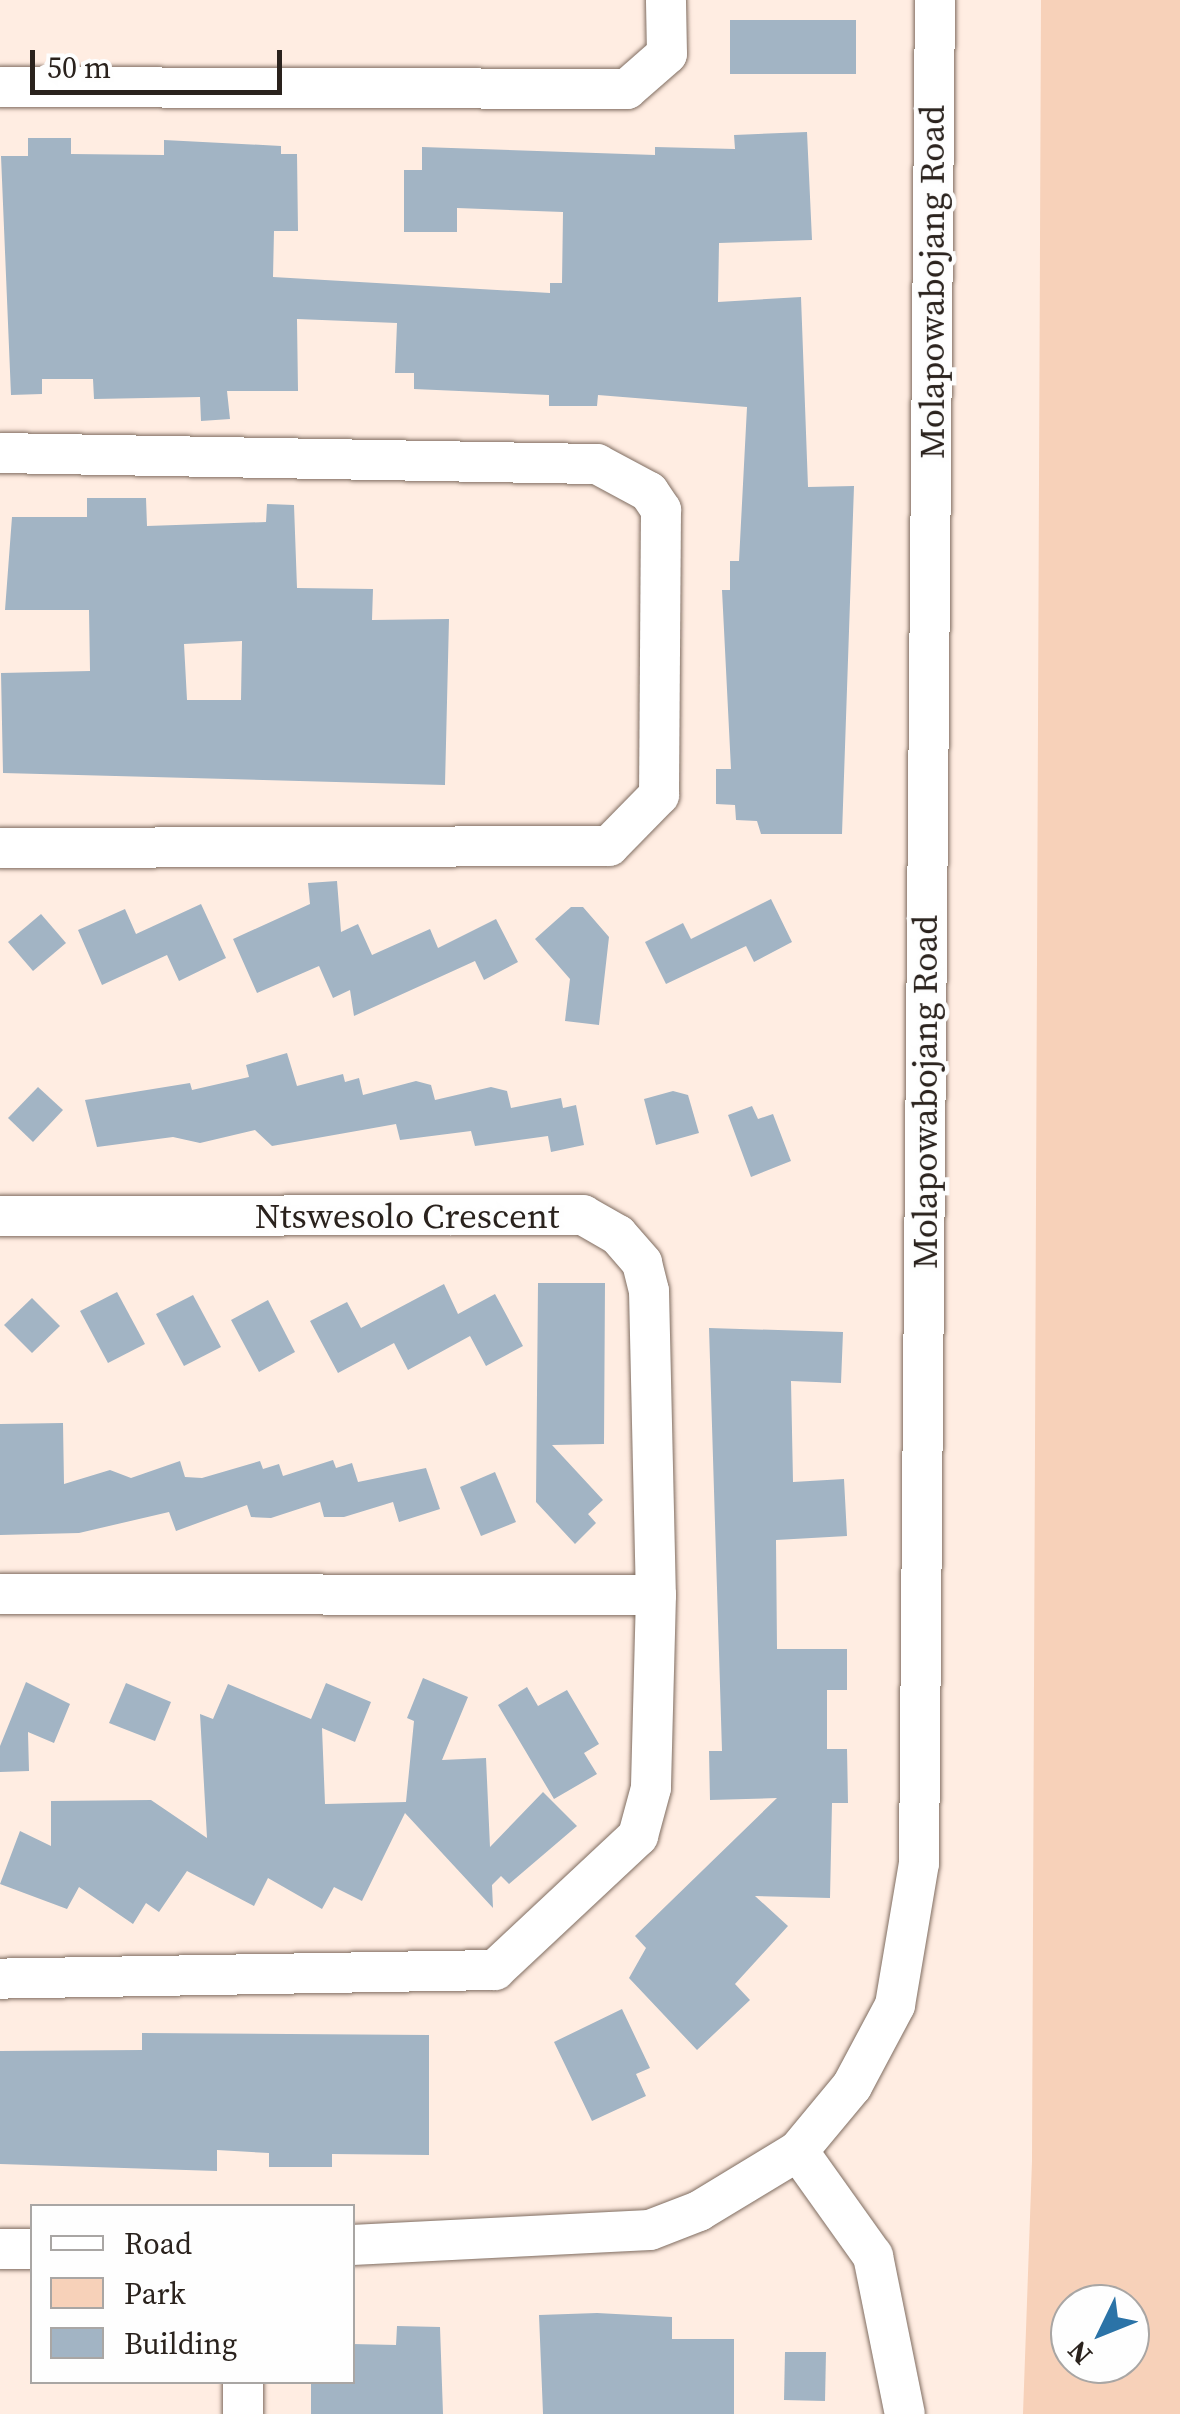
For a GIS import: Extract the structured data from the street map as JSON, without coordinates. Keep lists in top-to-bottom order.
{
  "streets": {
    "street": ["Molapowabojang Road", "Ntswesolo Crescent"]
  },
  "legend": ["Road", "Park", "Building"],
  "scale_bar": "50 m",
  "north": "bottom left"
}
